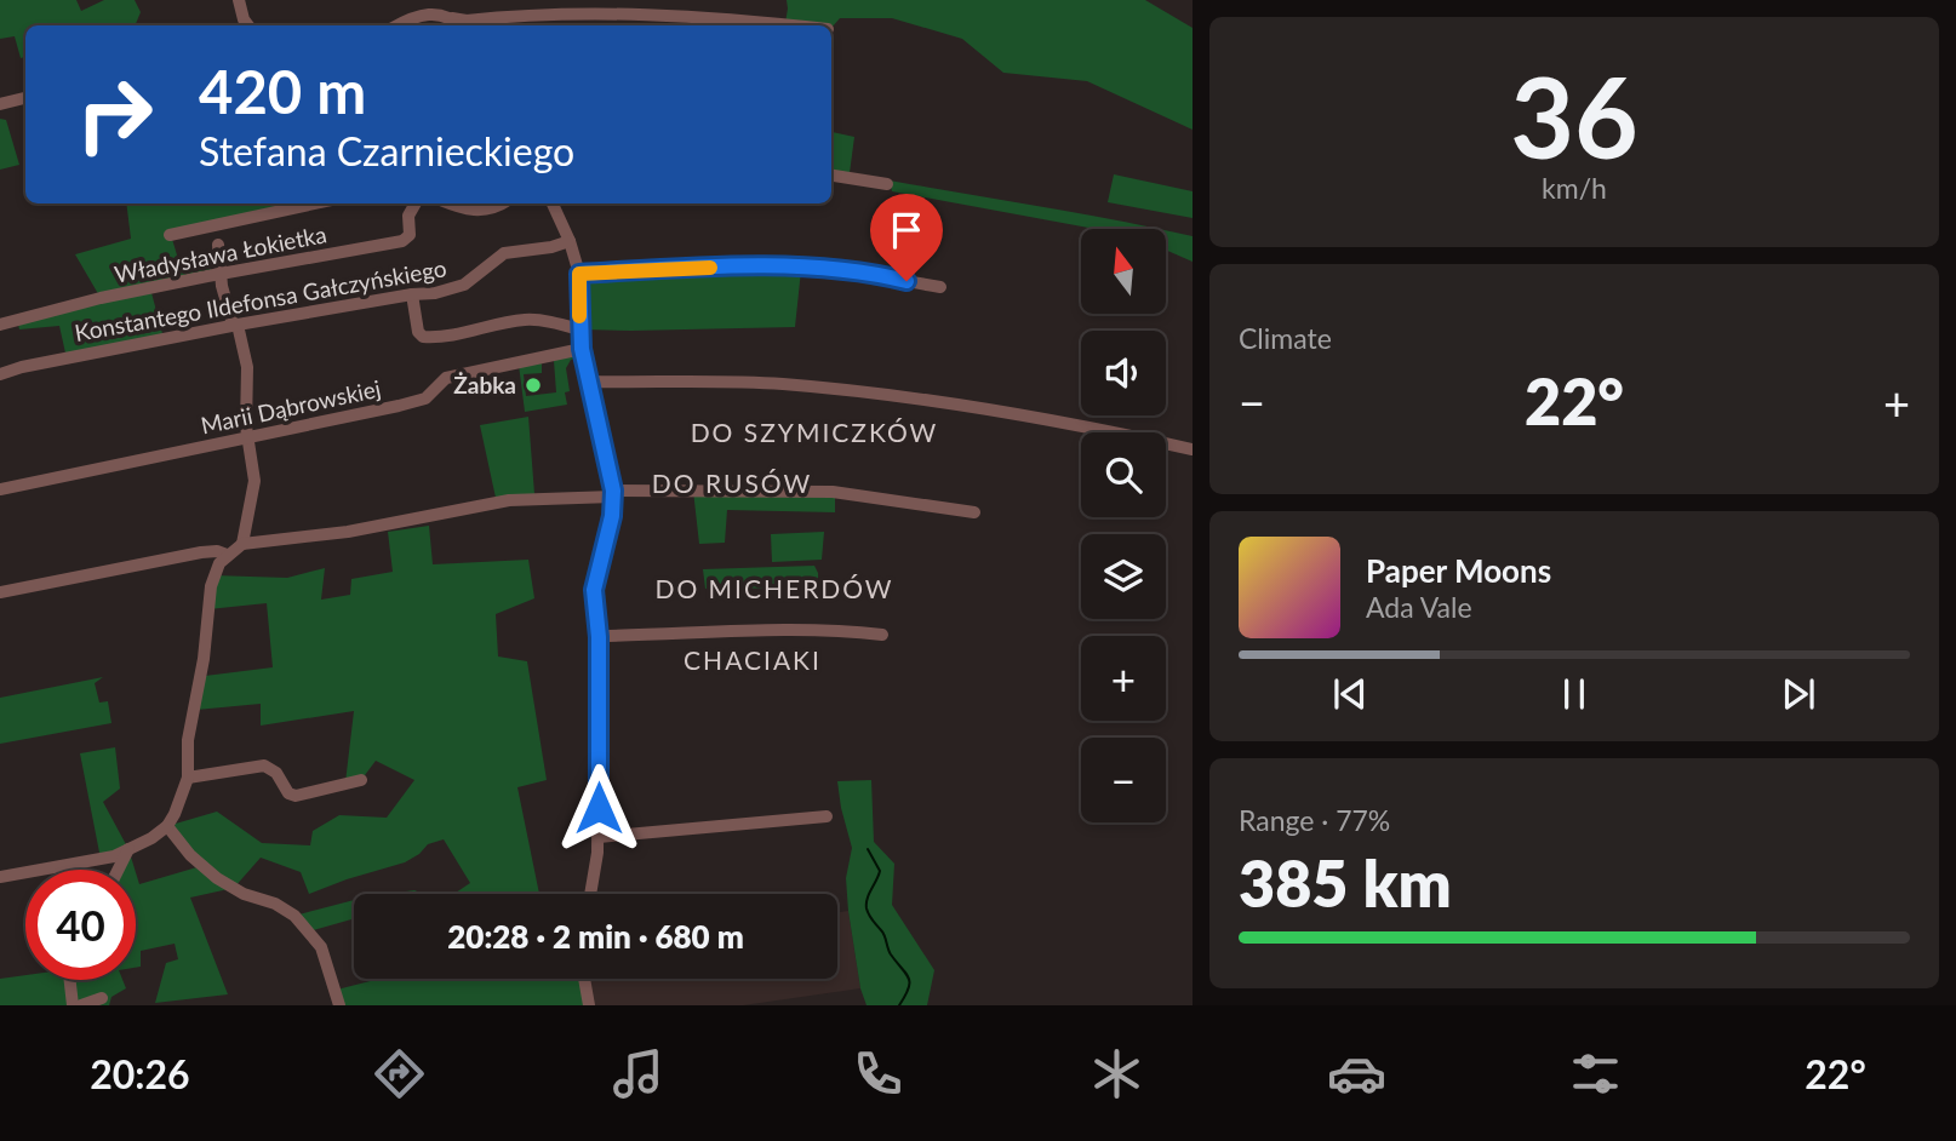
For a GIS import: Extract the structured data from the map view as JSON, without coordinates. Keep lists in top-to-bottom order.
{
  "streets": {
    "street": ["Władysława Łokietka", "Konstantego Ildefonsa Gałczyńskiego", "Marii Dąbrowskiej"]
  },
  "districts": [
    "DO SZYMICZKÓW",
    "DO RUSÓW",
    "DO MICHERDÓW",
    "CHACIAKI"
  ],
  "places": ["Żabka"],
  "north": "top",
  "page": {
    "tile": [
      ["36", "km/h"],
      "Climate",
      ["Range · 77%", "385 km"]
    ],
    "turn": ["420 m", "Stefana Czarnieckiego"],
    "map_buttons": ["+", "−"],
    "heat": ["−", "22°", "+"],
    "song": ["Paper Moons", "Ada Vale"],
    "limit": "40",
    "trip": "20:28 · 2 min · 680 m",
    "tabs": ["20:26", "22°"]
  }
}
